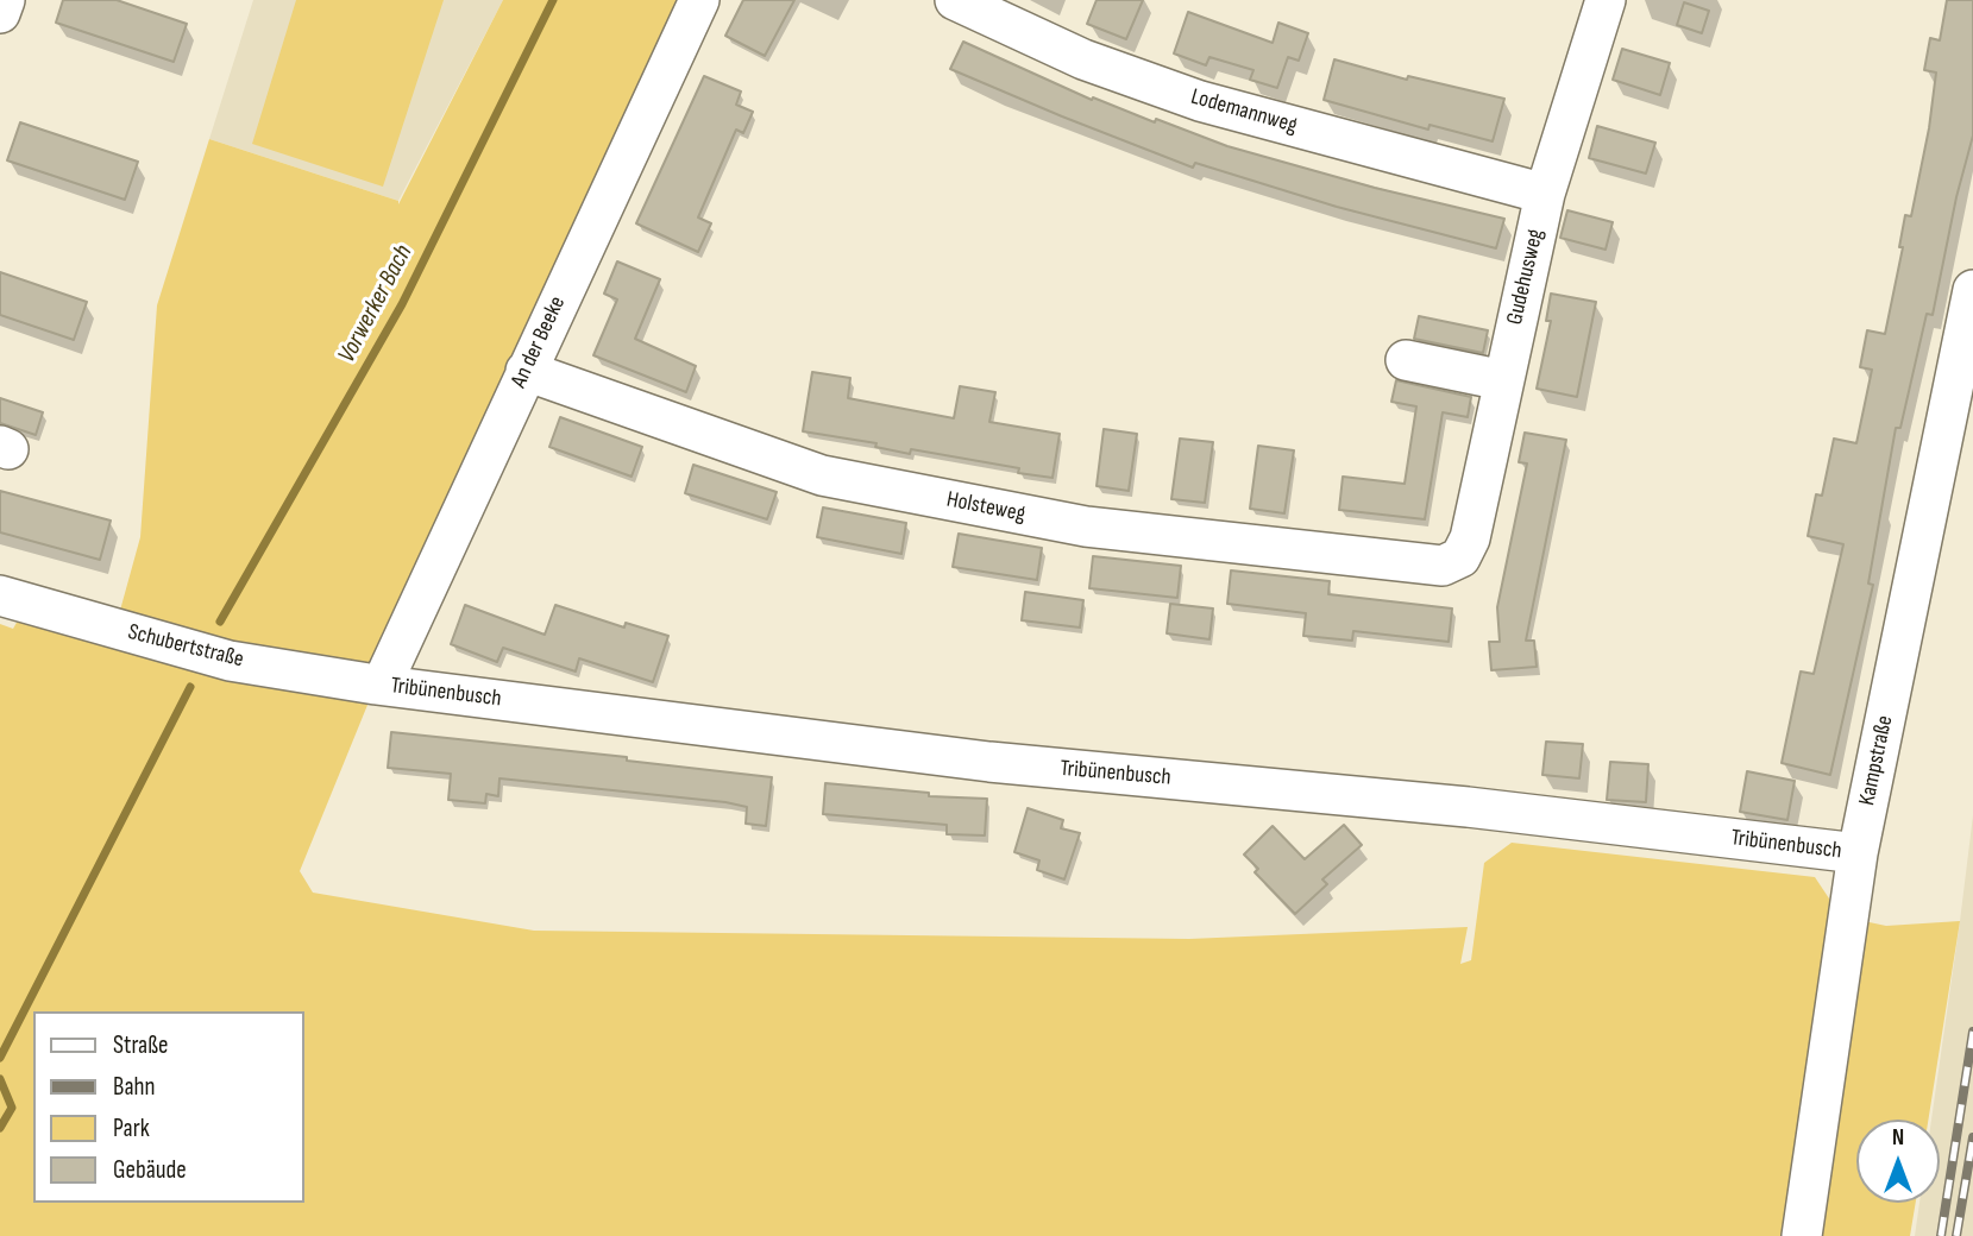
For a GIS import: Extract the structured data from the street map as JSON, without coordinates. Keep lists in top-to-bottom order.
{
  "streets": {
    "street": [
      "Lodemannweg",
      "Gudehusweg",
      "An der Beeke",
      "Holsteweg",
      "Schubertstraße",
      "Tribünenbusch",
      "Kampstraße"
    ]
  },
  "crossings": [
    ["Lodemannweg", "Gudehusweg"],
    ["Gudehusweg", "Holsteweg"],
    ["An der Beeke", "Holsteweg"],
    ["An der Beeke", "Schubertstraße"],
    ["An der Beeke", "Tribünenbusch"],
    ["Schubertstraße", "Tribünenbusch"],
    ["Tribünenbusch", "Kampstraße"]
  ],
  "water": ["Vorwerker Bach"],
  "legend": [
    "Straße",
    "Bahn",
    "Park",
    "Gebäude"
  ],
  "north": "top"
}
